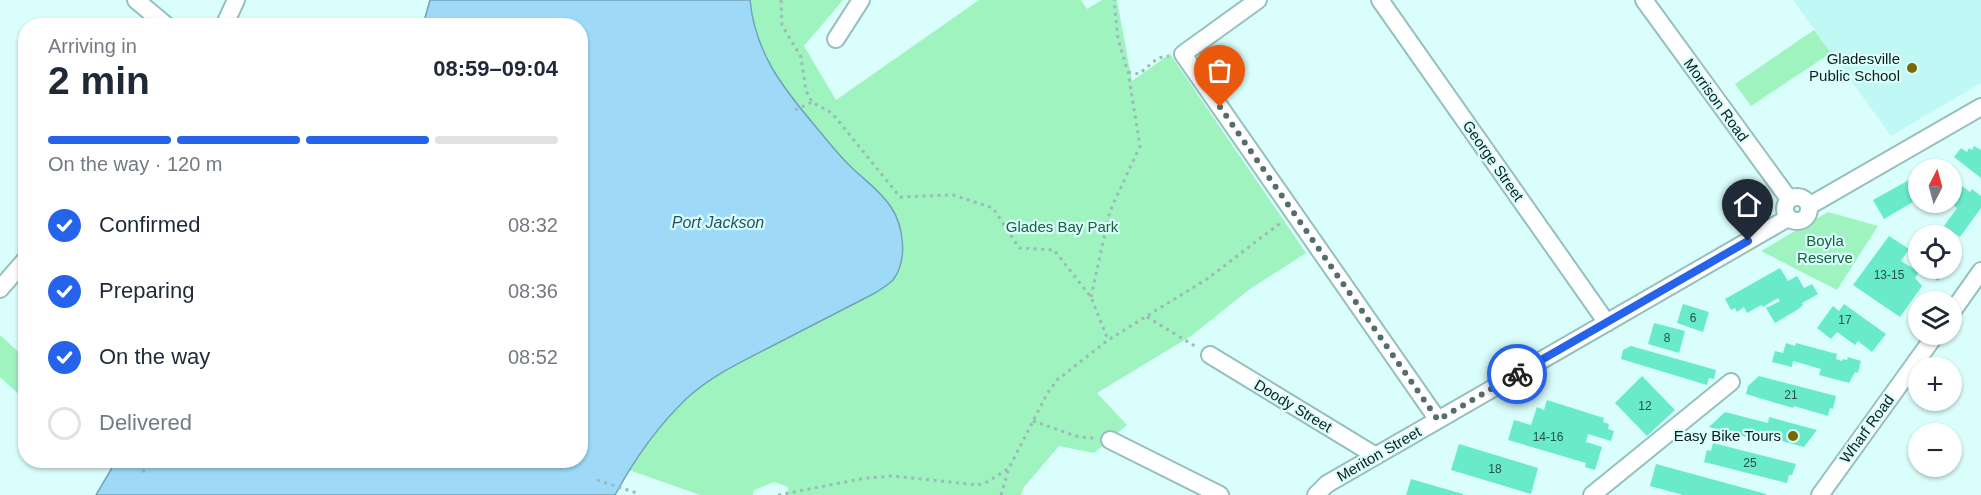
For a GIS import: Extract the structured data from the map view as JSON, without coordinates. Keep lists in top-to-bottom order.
{
  "streets": {
    "street": [
      "Morrison Road",
      "George Street",
      "Doody Street",
      "Wharf Road",
      "Meriton Street"
    ]
  },
  "crossings": [
    ["Morrison Road", "Meriton Street"],
    ["George Street", "Meriton Street"],
    ["Doody Street", "Meriton Street"]
  ],
  "water": ["Port Jackson"],
  "parks": ["Glades Bay Park", "Boyla Reserve"],
  "places": ["Gladesville Public School", "Easy Bike Tours"],
  "house_numbers": [
    "13-15",
    "6",
    "17",
    "8",
    "21",
    "12",
    "14-16",
    "25",
    "18"
  ],
  "north": "top",
  "page": {
    "heading": ["2 min", "Arriving in", "08:59–09:04"],
    "bar": "On the way · 120 m",
    "map_buttons": ["+", "−"],
    "list": [
      ["Confirmed", "08:32"],
      ["Preparing", "08:36"],
      ["On the way", "08:52"],
      "Delivered"
    ]
  }
}
